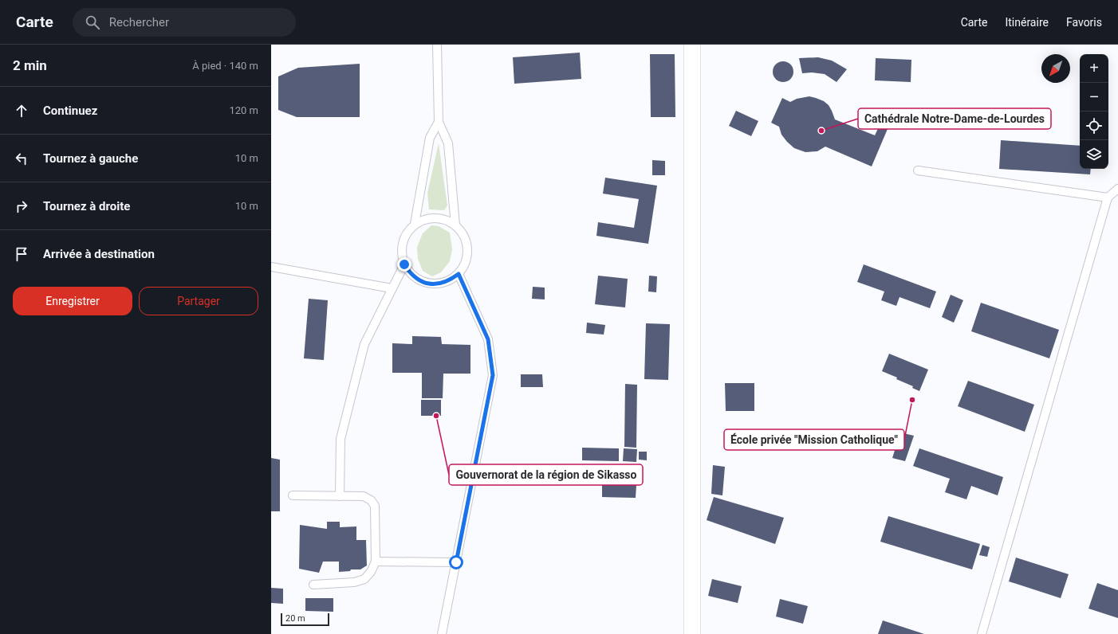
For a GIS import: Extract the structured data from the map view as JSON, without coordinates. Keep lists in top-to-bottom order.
{
  "places": ["Cathédrale Notre-Dame-de-Lourdes", "École privée \"Mission Catholique\"", "Gouvernorat de la région de Sikasso"],
  "scale_bar": "20 m",
  "north": "bottom left",
  "page": {
    "header": "Carte",
    "search": "Rechercher",
    "nav": ["Carte", "Itinéraire", "Favoris"],
    "heading": ["2 min", "À pied · 140 m"],
    "map_buttons": ["+", "−"],
    "list": [
      ["Continuez", "120 m"],
      ["Tournez à gauche", "10 m"],
      ["Tournez à droite", "10 m"],
      "Arrivée à destination"
    ],
    "buttons": ["Enregistrer", "Partager"],
    "scale": "20 m"
  }
}
